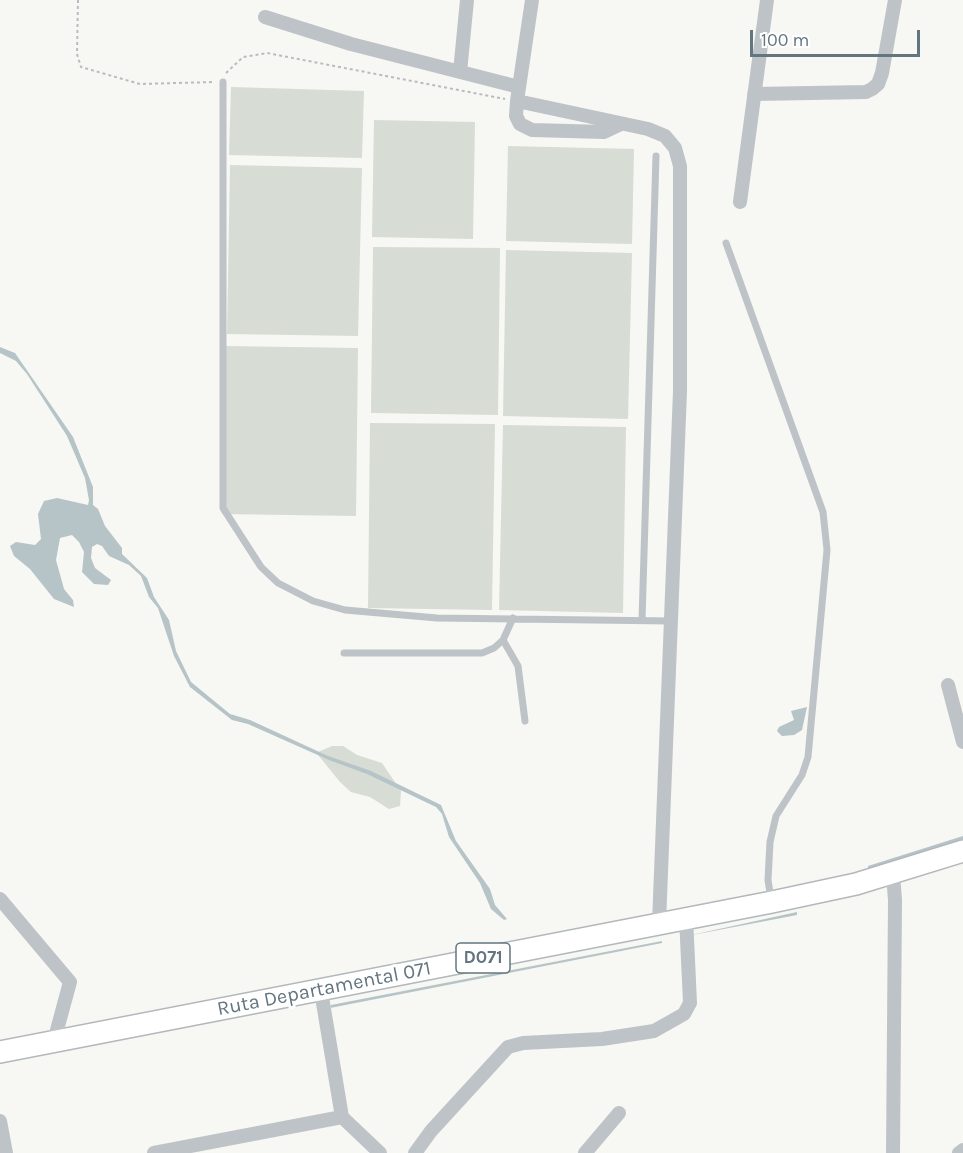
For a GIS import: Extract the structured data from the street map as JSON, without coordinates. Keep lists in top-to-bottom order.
{
  "streets": {
    "main road": ["D071", "Ruta Departamental 071"]
  },
  "scale_bar": "100 m"
}
